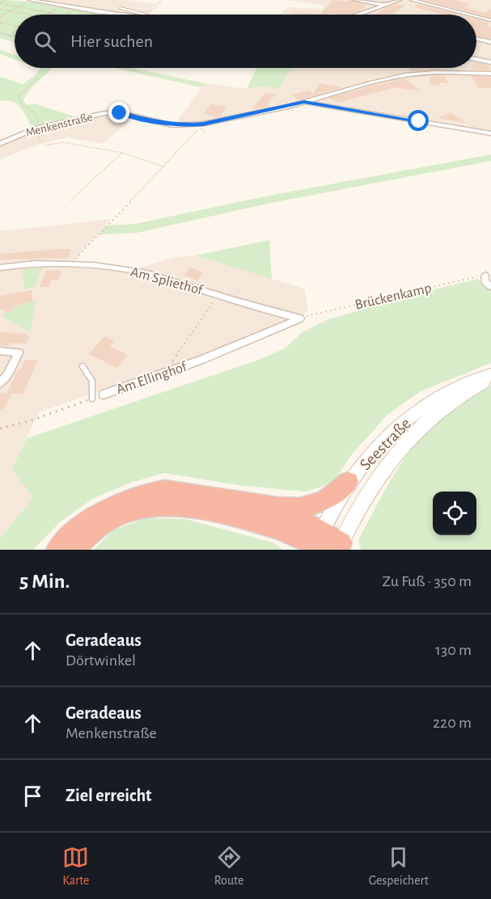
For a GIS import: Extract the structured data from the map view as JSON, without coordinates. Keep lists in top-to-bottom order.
{
  "streets": {
    "main road": ["Seestraße"],
    "street": ["Menkenstraße", "Am Spliethof", "Am Ellinghof"],
    "path": ["Brückenkamp"]
  },
  "crossings": [
    ["Am Spliethof", "Brückenkamp"],
    ["Am Spliethof", "Am Ellinghof"],
    ["Brückenkamp", "Am Ellinghof"]
  ],
  "page": {
    "search": "Hier suchen",
    "heading": ["5 Min.", "Zu Fuß · 350 m"],
    "list": [
      ["Geradeaus", "Dörtwinkel", "130 m"],
      ["Geradeaus", "Menkenstraße", "220 m"],
      "Ziel erreicht"
    ],
    "nav": ["Karte", "Route", "Gespeichert"]
  }
}
